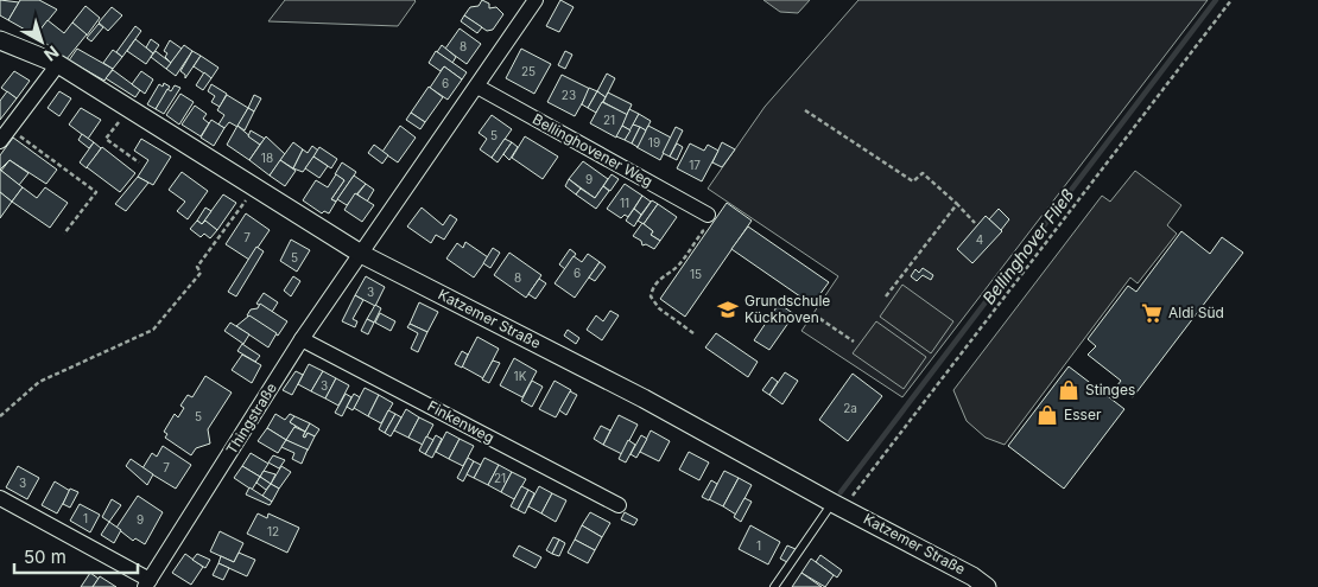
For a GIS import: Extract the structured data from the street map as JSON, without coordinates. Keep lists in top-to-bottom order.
{
  "streets": {
    "street": [
      "Bellinghovener Weg",
      "Katzemer Straße",
      "Thingstraße",
      "Finkenweg"
    ]
  },
  "crossings": [
    ["Katzemer Straße", "Thingstraße"],
    ["Thingstraße", "Finkenweg"]
  ],
  "water": ["Bellinghover Fließ"],
  "places": {
    "school or university": ["Grundschule Kückhoven"],
    "supermarket": ["Aldi Süd"],
    "shop": ["Stinges", "Esser"]
  },
  "house_numbers": [
    "8",
    "25",
    "6",
    "23",
    "21",
    "5",
    "19",
    "18",
    "17",
    "9",
    "11",
    "7",
    "4",
    "5",
    "6",
    "15",
    "8",
    "3",
    "1K",
    "3",
    "2a",
    "5",
    "7",
    "21",
    "3",
    "1",
    "9",
    "12",
    "1"
  ],
  "scale_bar": "50 m",
  "north": "bottom right"
}
